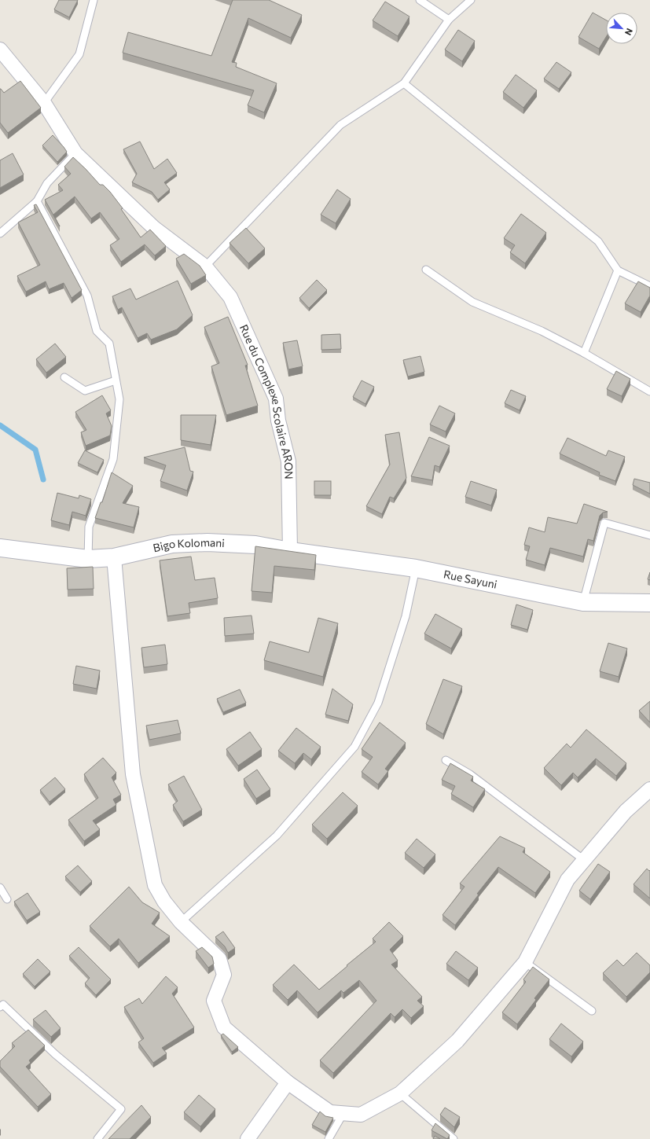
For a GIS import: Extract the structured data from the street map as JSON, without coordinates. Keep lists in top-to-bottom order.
{
  "streets": {
    "street": ["Rue du Complexe Scolaire ARON", "Bigo Kolomani", "Rue Sayuni"]
  },
  "crossings": [
    ["Rue du Complexe Scolaire ARON", "Bigo Kolomani"],
    ["Rue du Complexe Scolaire ARON", "Rue Sayuni"],
    ["Bigo Kolomani", "Rue Sayuni"]
  ],
  "north": "bottom right"
}
